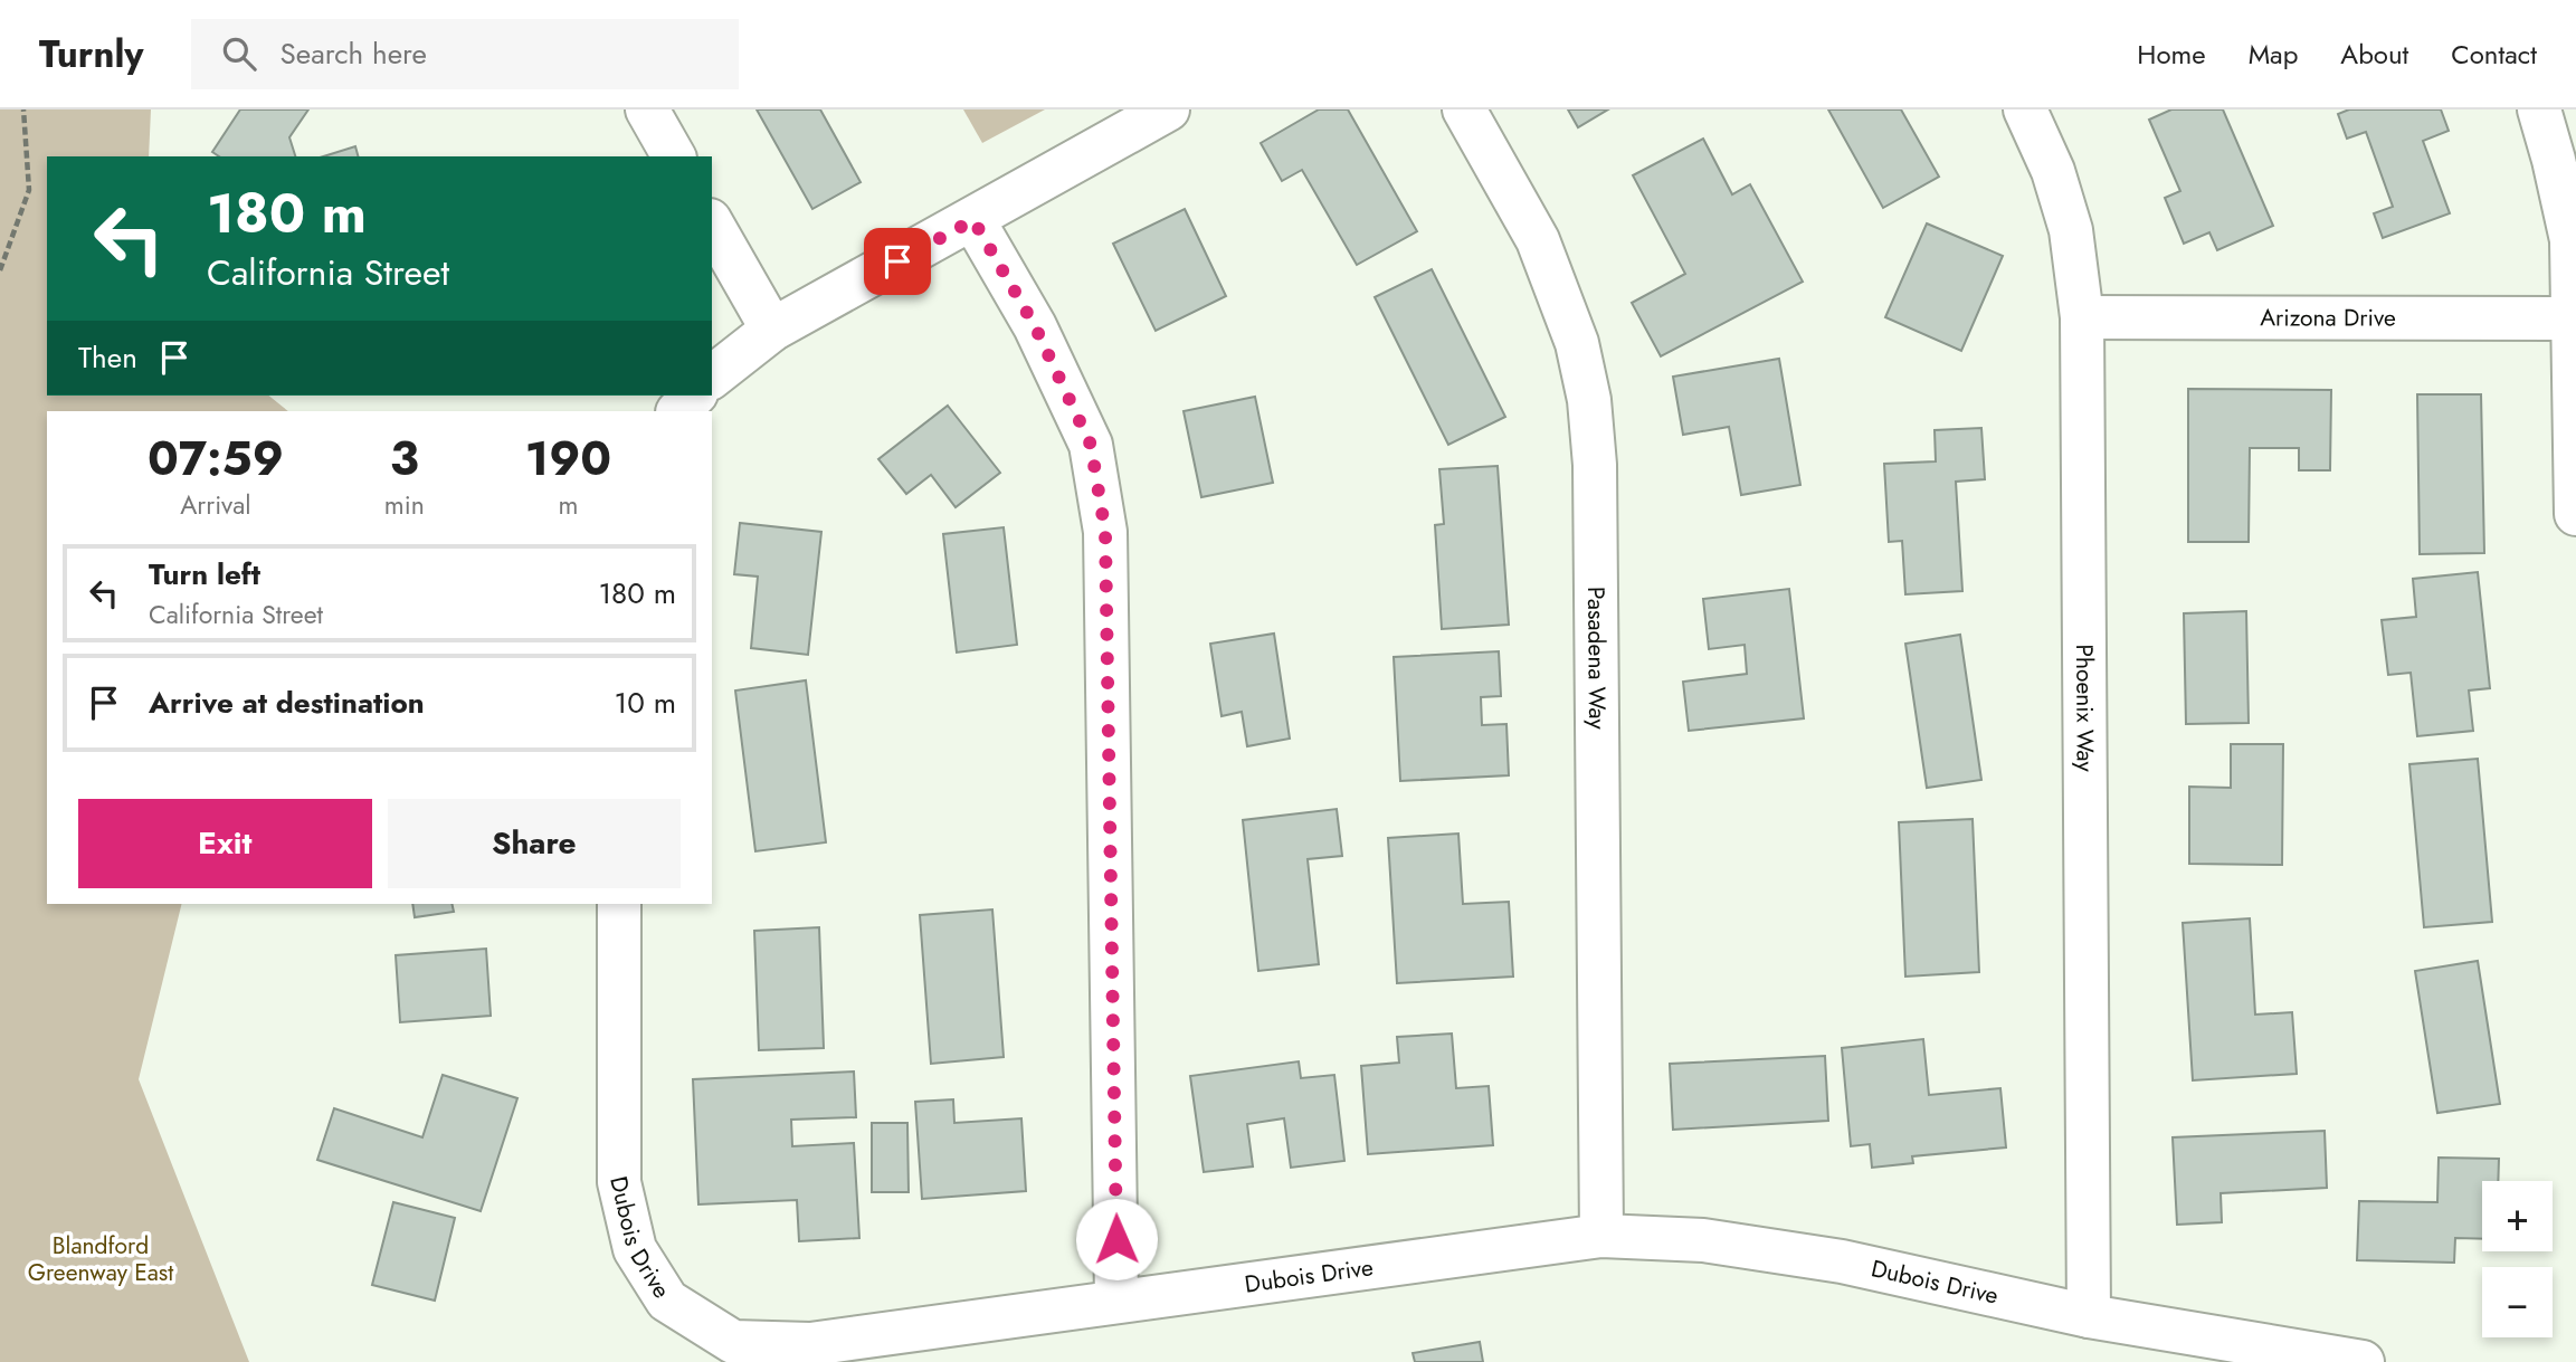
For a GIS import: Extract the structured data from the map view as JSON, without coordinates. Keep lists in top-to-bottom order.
{
  "streets": {
    "street": [
      "Arizona Drive",
      "Pasadena Way",
      "Phoenix Way",
      "Dubois Drive"
    ]
  },
  "crossings": [
    ["Arizona Drive", "Phoenix Way"],
    ["Pasadena Way", "Dubois Drive"],
    ["Phoenix Way", "Dubois Drive"]
  ],
  "parks": ["Blandford Greenway East"],
  "page": {
    "header": "Turnly",
    "search": "Search here",
    "nav": [
      "Home",
      "Map",
      "About",
      "Contact"
    ],
    "turn": ["180 m", "California Street"],
    "then": "Then",
    "eta": [
      "07:59",
      "Arrival",
      "3",
      "min",
      "190",
      "m"
    ],
    "list": [
      {
        "name": "Turn left",
        "note": "California Street",
        "value": "180 m"
      },
      {
        "name": "Arrive at destination",
        "value": "10 m"
      }
    ],
    "buttons": ["Exit", "Share"],
    "map_buttons": ["+", "−"]
  }
}
